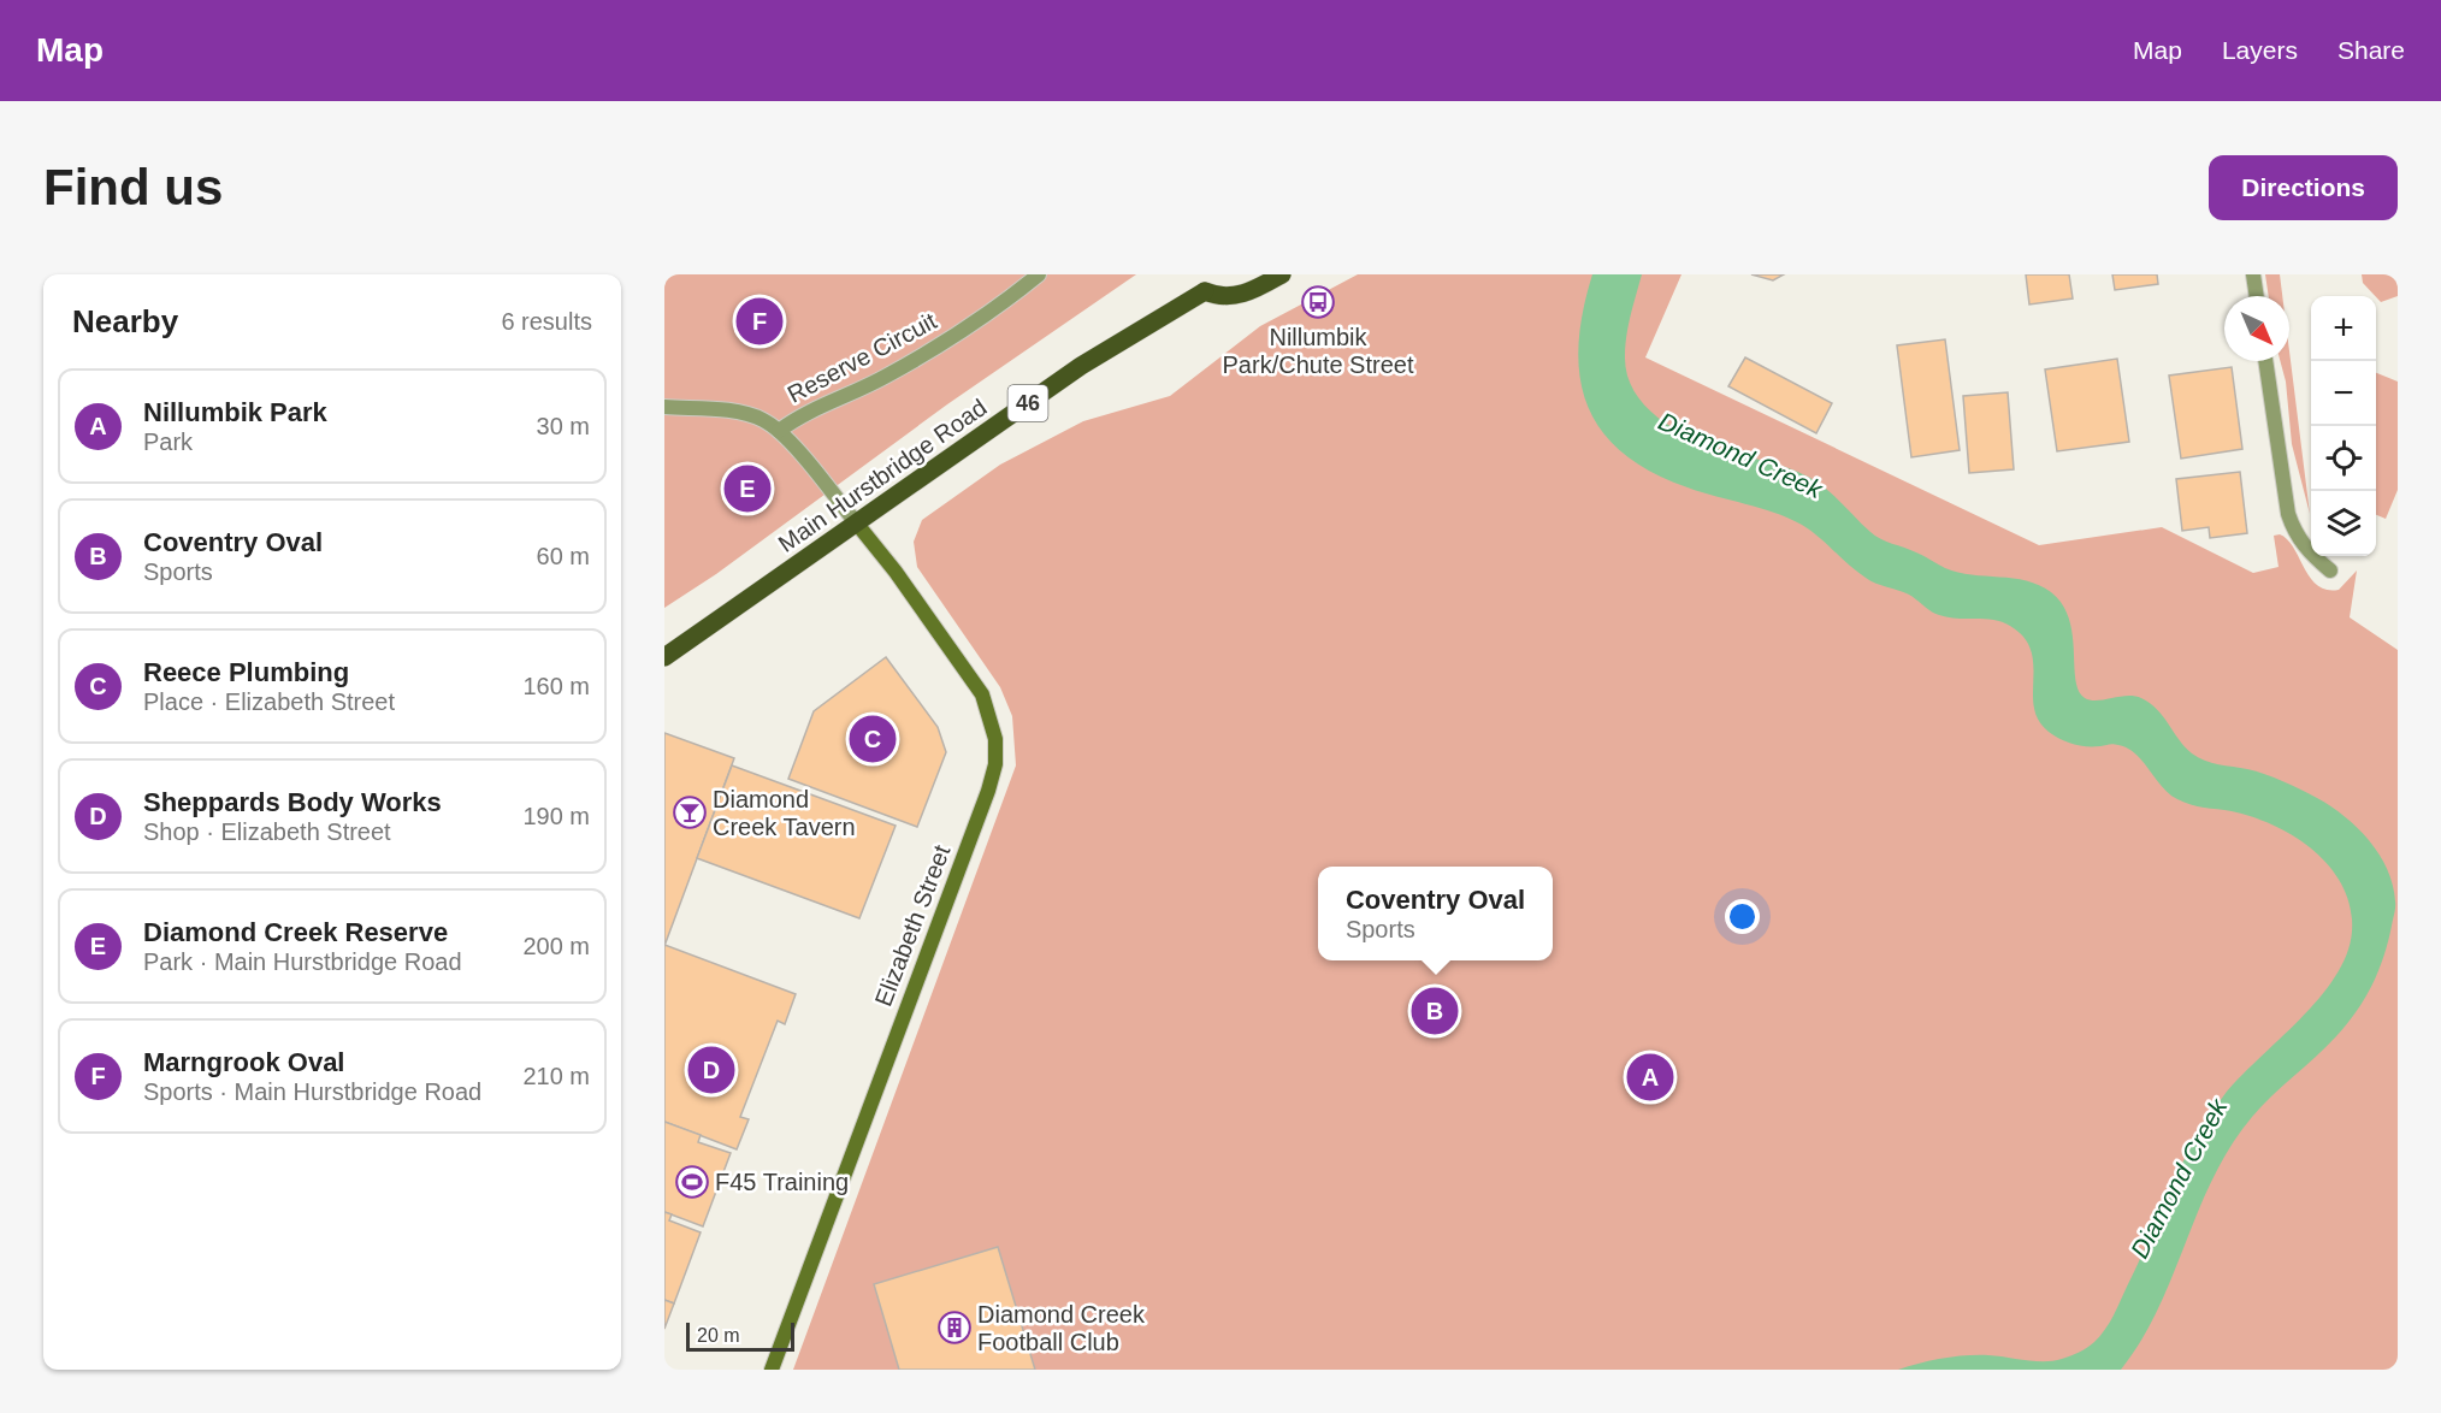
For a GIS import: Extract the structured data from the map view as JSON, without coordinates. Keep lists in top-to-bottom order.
{
  "streets": {
    "main road": ["46", "Main Hurstbridge Road"],
    "street": ["Reserve Circuit", "Elizabeth Street"]
  },
  "crossings": [
    ["Reserve Circuit", "Main Hurstbridge Road"],
    ["Reserve Circuit", "Elizabeth Street"],
    ["Main Hurstbridge Road", "Elizabeth Street"]
  ],
  "water": ["Diamond Creek"],
  "places": {
    "bus stop": ["Nillumbik Park/Chute Street"],
    "bar": ["Diamond Creek Tavern"],
    "sports": ["F45 Training"],
    "building": ["Diamond Creek Football Club"]
  },
  "scale_bar": "20 m",
  "north": "bottom right",
  "page": {
    "header": "Map",
    "nav": ["Map", "Layers", "Share"],
    "buttons": "Directions",
    "title": "Find us",
    "heading": ["Nearby", "6 results"],
    "pins": [
      "F",
      "E",
      "C",
      "B",
      "D",
      "A"
    ],
    "map_buttons": ["+", "−"],
    "list": [
      {
        "mark": "A",
        "name": "Nillumbik Park",
        "note": "Park",
        "value": "30 m"
      },
      {
        "mark": "B",
        "name": "Coventry Oval",
        "note": "Sports",
        "value": "60 m"
      },
      {
        "mark": "C",
        "name": "Reece Plumbing",
        "note": "Place · Elizabeth Street",
        "value": "160 m"
      },
      {
        "mark": "D",
        "name": "Sheppards Body Works",
        "note": "Shop · Elizabeth Street",
        "value": "190 m"
      },
      {
        "mark": "E",
        "name": "Diamond Creek Reserve",
        "note": "Park · Main Hurstbridge Road",
        "value": "200 m"
      },
      {
        "mark": "F",
        "name": "Marngrook Oval",
        "note": "Sports · Main Hurstbridge Road",
        "value": "210 m"
      }
    ],
    "popup": ["Coventry Oval", "Sports"],
    "scale": "20 m"
  }
}
